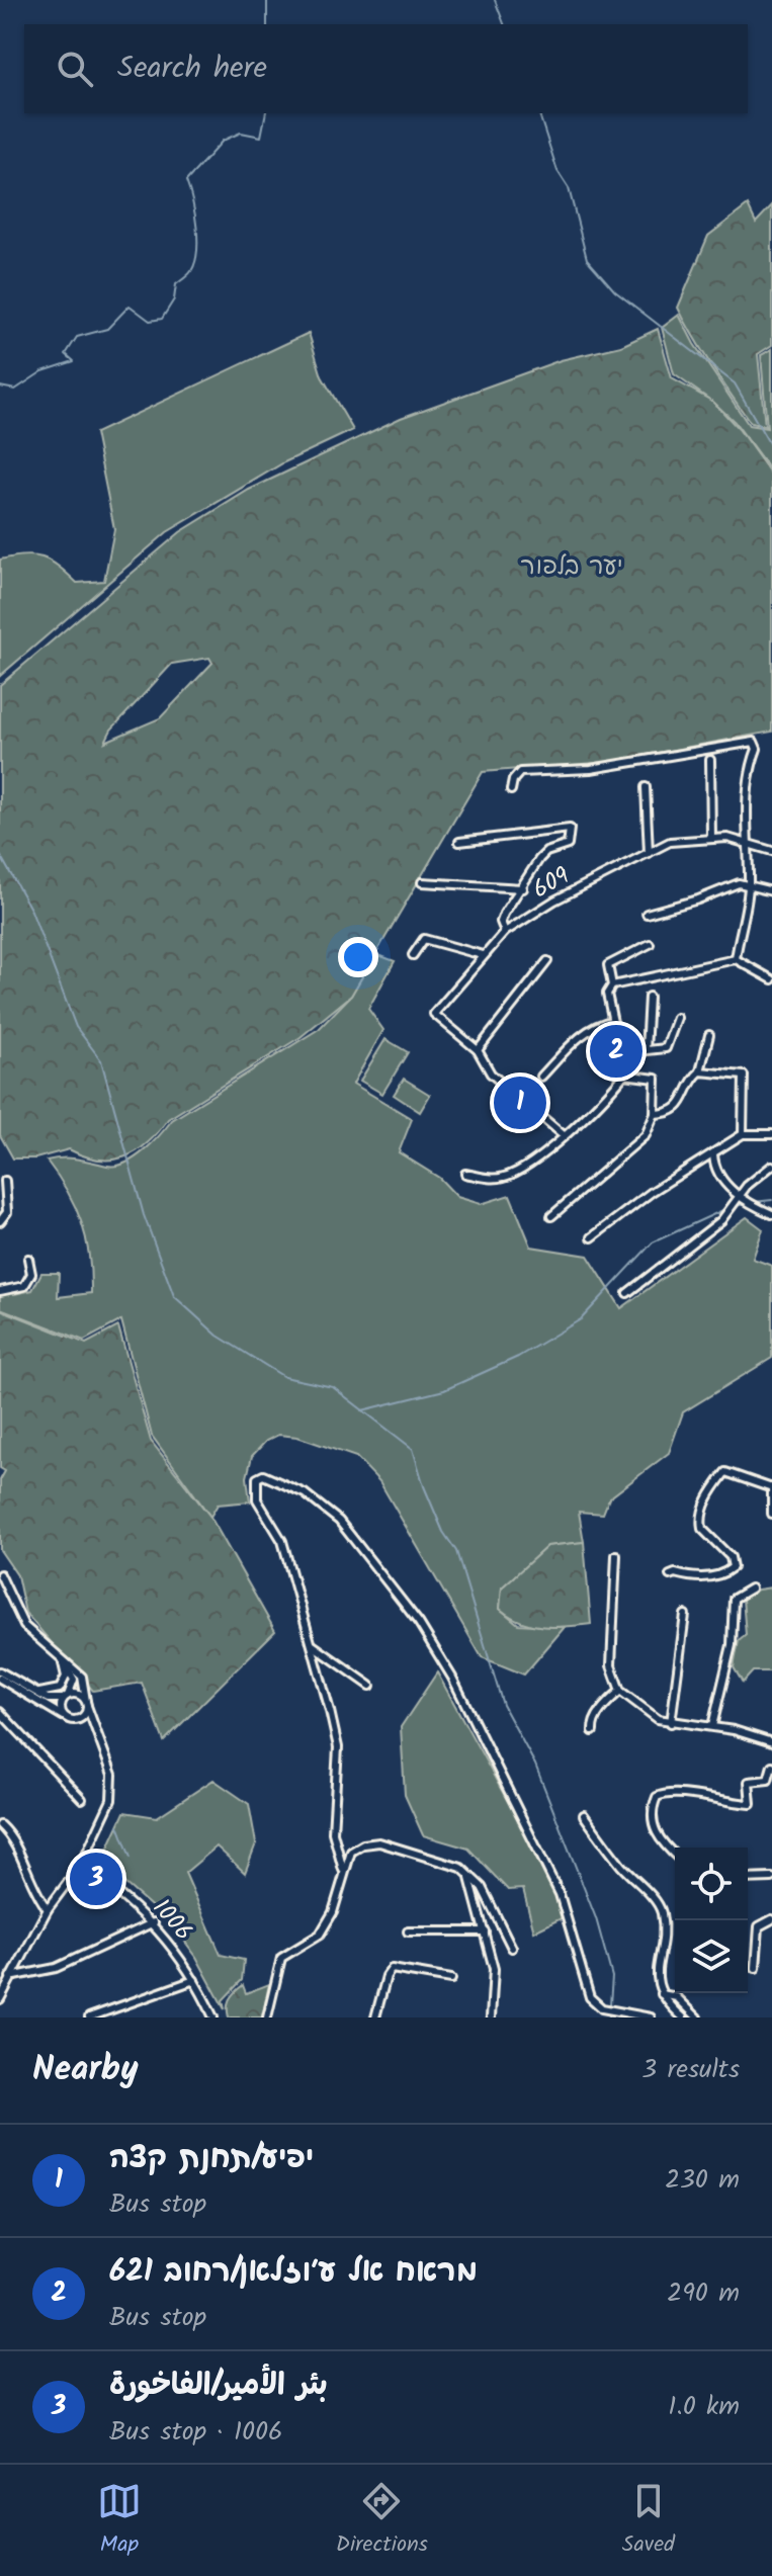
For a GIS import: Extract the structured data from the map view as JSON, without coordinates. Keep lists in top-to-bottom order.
{
  "streets": {
    "street": ["609", "1006"]
  },
  "parks": ["יער בלפור"],
  "page": {
    "search": "Search here",
    "pins": ["2", "1", "3"],
    "heading": ["Nearby", "3 results"],
    "list": [
      {
        "mark": "1",
        "name": "יפיע/תחנת קצה",
        "note": "Bus stop",
        "value": "230 m"
      },
      {
        "mark": "2",
        "name": "מראח אל ע׳וזלאן/רחוב 621",
        "note": "Bus stop",
        "value": "290 m"
      },
      {
        "mark": "3",
        "name": "بئر الأمير/الفاخورة",
        "note": "Bus stop · 1006",
        "value": "1.0 km"
      }
    ],
    "nav": ["Map", "Directions", "Saved"]
  }
}
